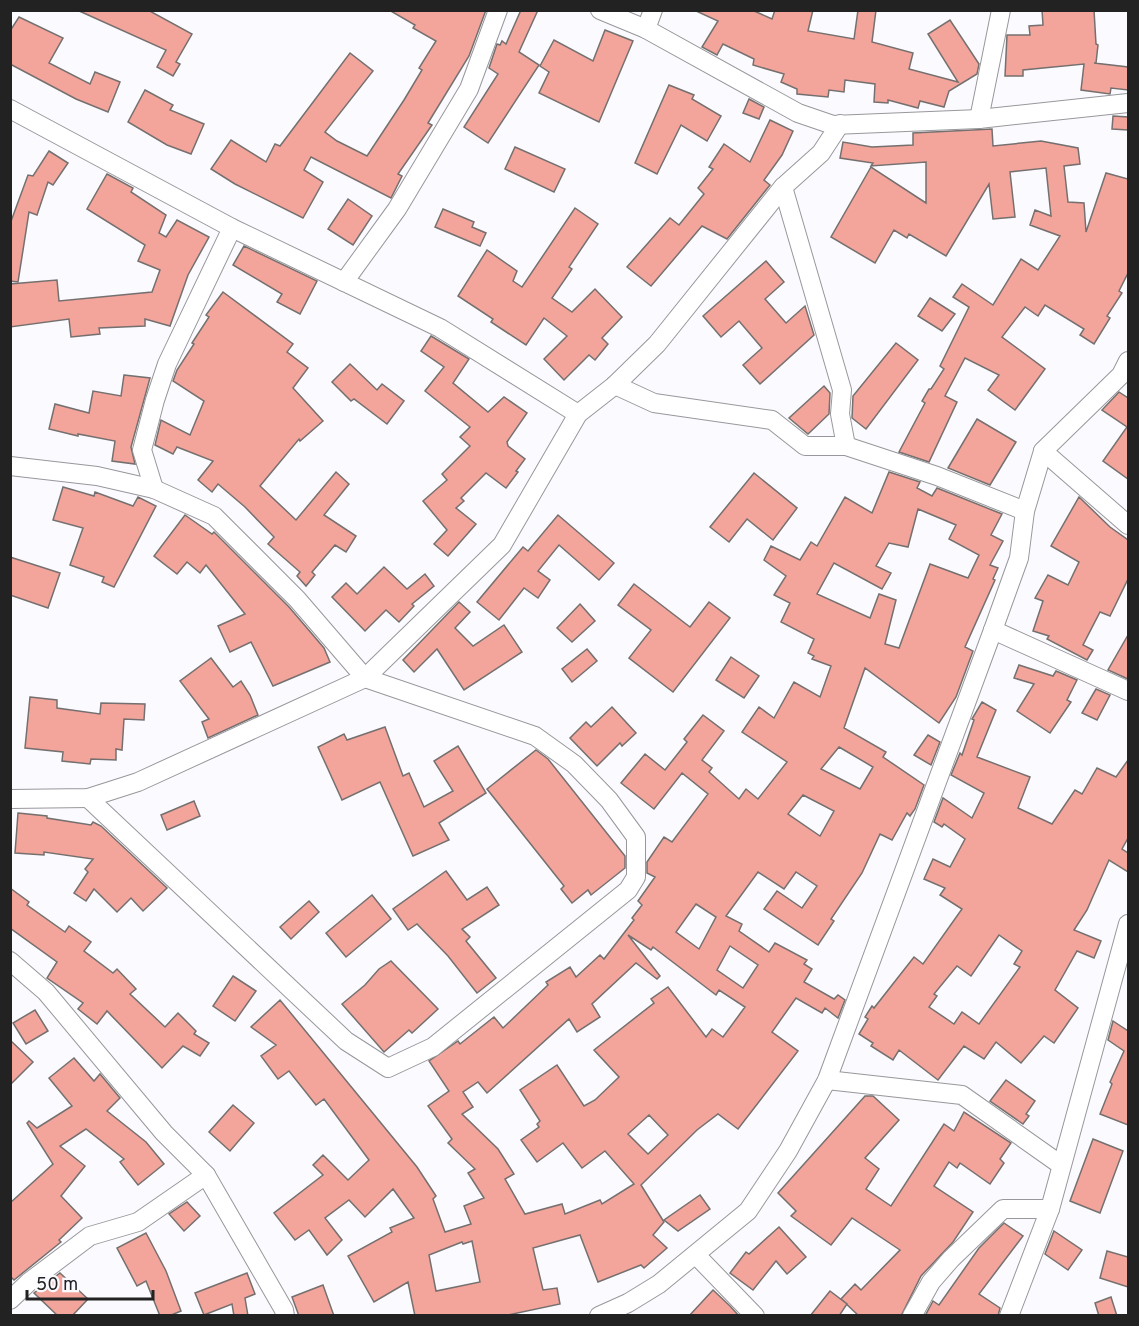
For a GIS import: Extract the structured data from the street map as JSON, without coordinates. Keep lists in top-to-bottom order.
{
  "scale_bar": "50 m"
}
